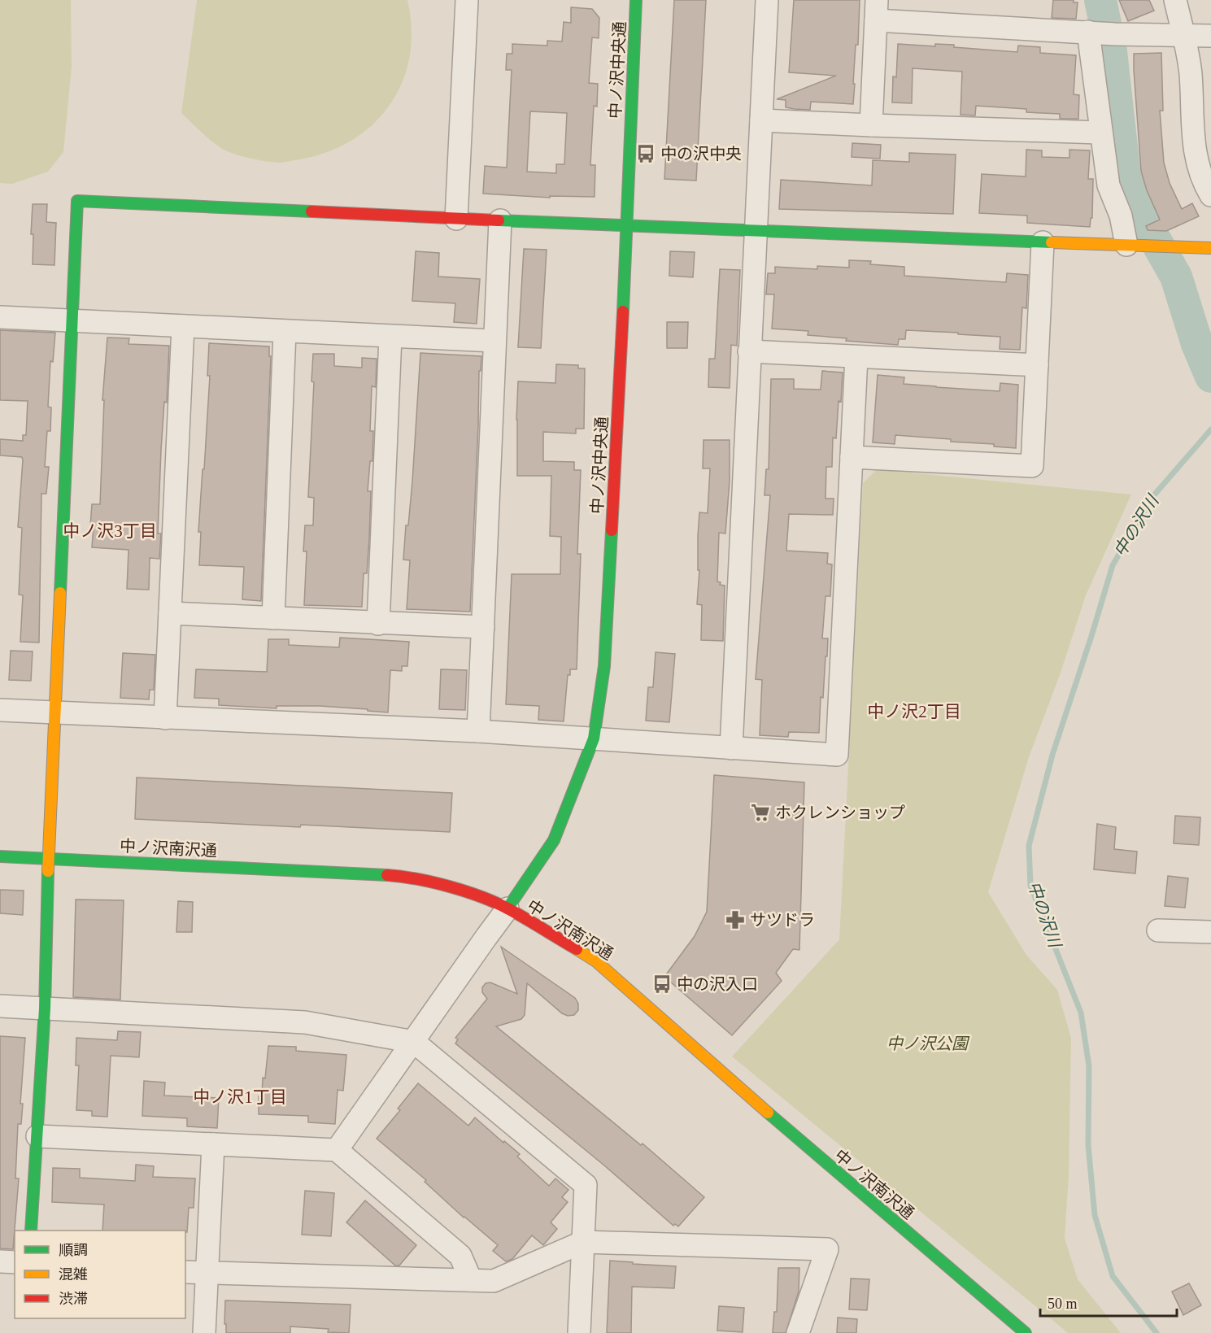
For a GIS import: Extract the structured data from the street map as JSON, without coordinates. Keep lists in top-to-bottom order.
{
  "streets": {
    "street": ["中ノ沢中央通", "中ノ沢南沢通"]
  },
  "crossings": [
    ["中ノ沢中央通", "中ノ沢南沢通"]
  ],
  "districts": ["中ノ沢3丁目", "中ノ沢2丁目", "中ノ沢1丁目"],
  "water": ["中の沢川"],
  "parks": ["中ノ沢公園"],
  "places": {
    "bus stop": ["中の沢中央", "中の沢入口"],
    "supermarket": ["ホクレンショップ"],
    "pharmacy": ["サツドラ"]
  },
  "legend": ["順調", "混雑", "渋滞"],
  "scale_bar": "50 m"
}
